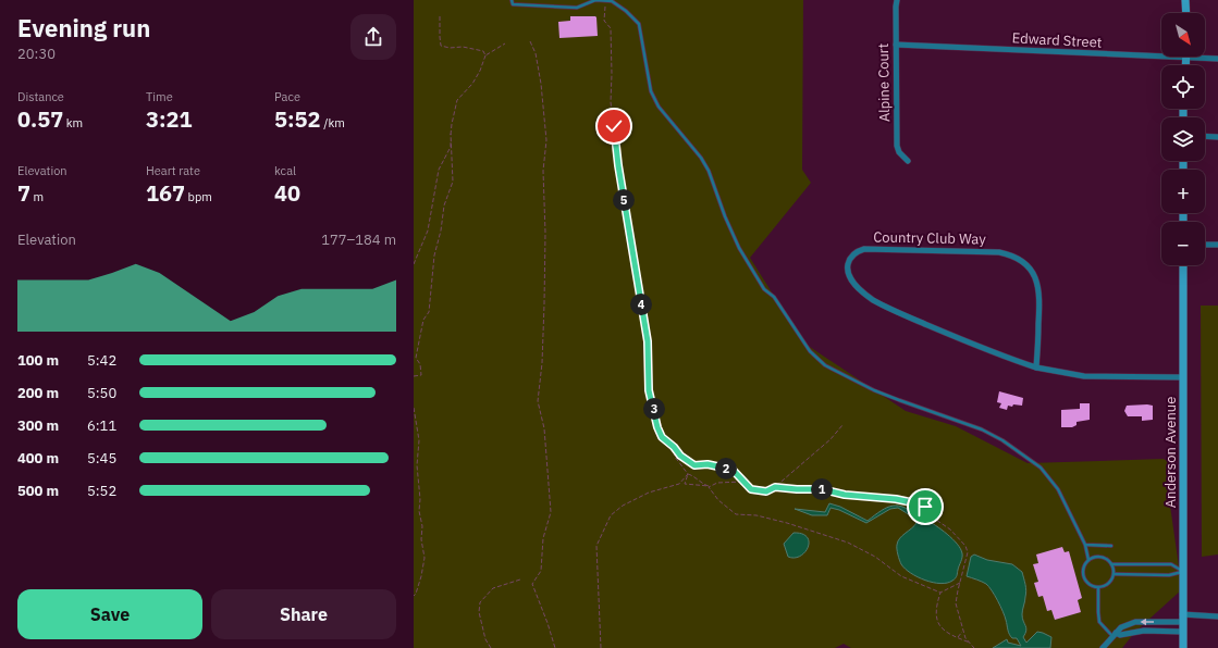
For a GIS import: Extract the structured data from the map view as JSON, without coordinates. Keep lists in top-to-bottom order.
{
  "streets": {
    "main road": ["Anderson Avenue"],
    "street": ["Edward Street", "Alpine Court", "Country Club Way"]
  },
  "crossings": [
    ["Edward Street", "Alpine Court"],
    ["Country Club Way", "Anderson Avenue"]
  ],
  "north": "bottom right",
  "page": {
    "heading": ["Evening run", "20:30"],
    "map_buttons": ["+", "−"],
    "stats": [
      ["Distance", "0.57 km"],
      ["Time", "3:21"],
      ["Pace", "5:52 /km"],
      ["Elevation", "7 m"],
      ["Heart rate", "167 bpm"],
      ["kcal", "40"]
    ],
    "pins": [
      "5",
      "4",
      "3",
      "2",
      "1"
    ],
    "chart": ["Elevation", "177–184 m"],
    "list": [
      {
        "name": "100 m",
        "note": "5:42"
      },
      {
        "name": "200 m",
        "note": "5:50"
      },
      {
        "name": "300 m",
        "note": "6:11"
      },
      {
        "name": "400 m",
        "note": "5:45"
      },
      {
        "name": "500 m",
        "note": "5:52"
      }
    ],
    "buttons": ["Save", "Share"]
  }
}
